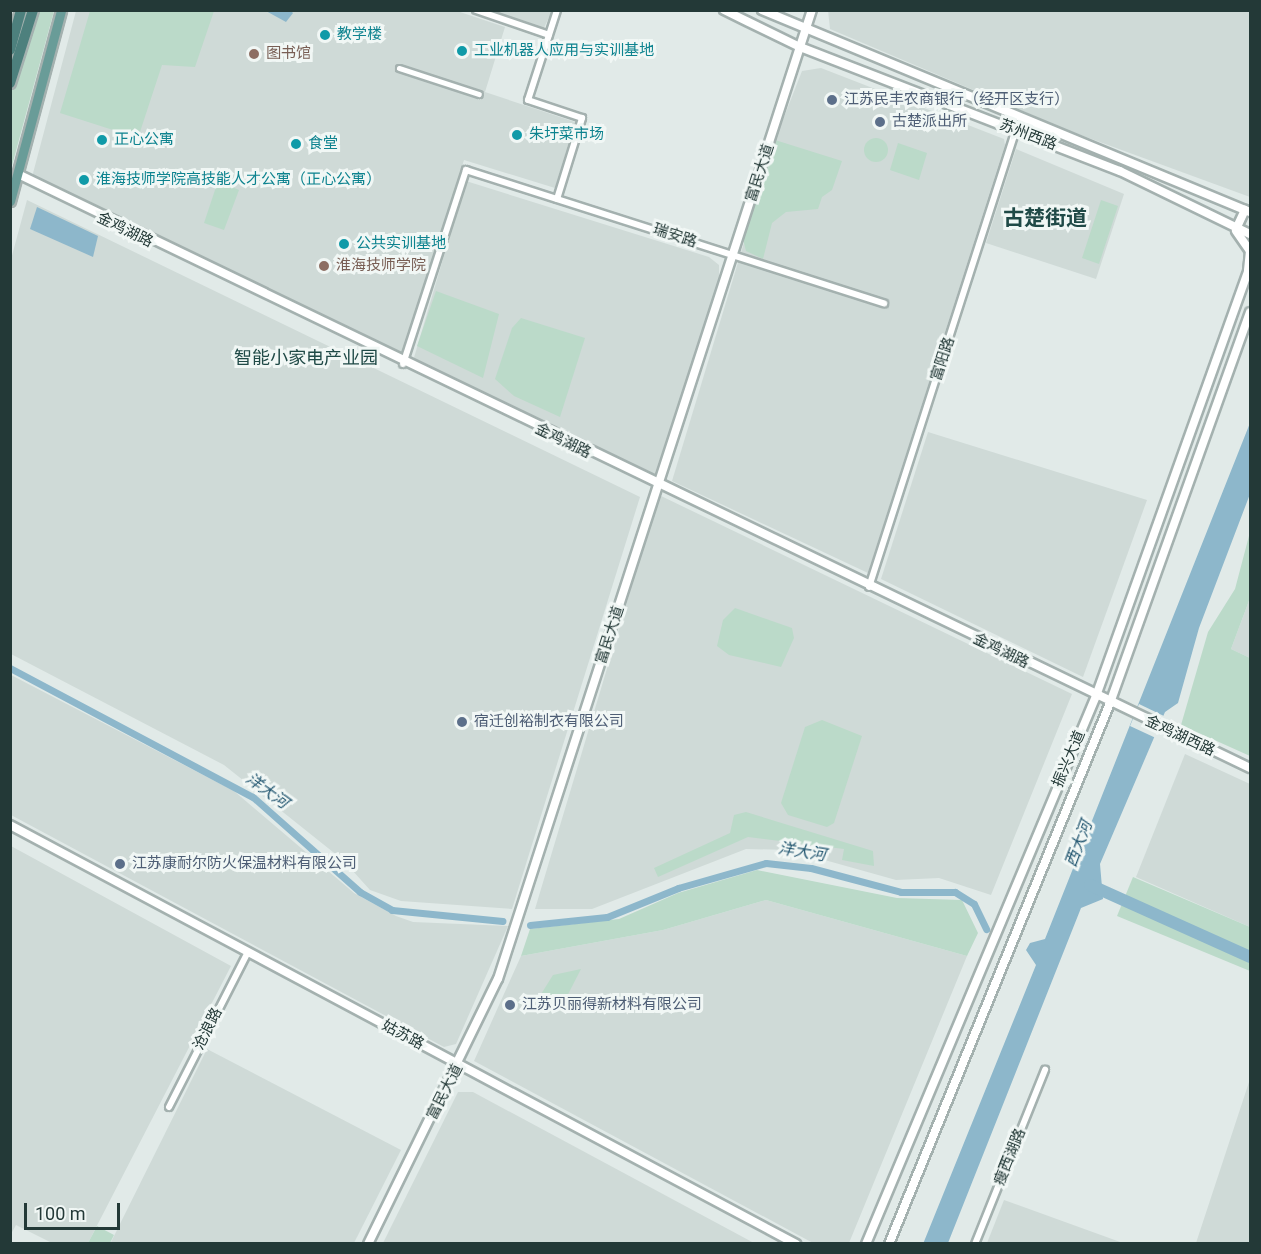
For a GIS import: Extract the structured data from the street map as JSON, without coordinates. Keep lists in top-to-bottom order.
{
  "streets": {
    "main road": ["苏州西路", "振兴大道"],
    "street": [
      "富民大道",
      "金鸡湖路",
      "瑞安路",
      "富阳路",
      "金鸡湖西路",
      "沧浪路",
      "姑苏路",
      "瘦西湖路"
    ]
  },
  "crossings": [
    ["苏州西路", "富民大道"],
    ["苏州西路", "富阳路"],
    ["富民大道", "金鸡湖路"],
    ["富民大道", "瑞安路"],
    ["富民大道", "姑苏路"],
    ["金鸡湖路", "瑞安路"],
    ["金鸡湖路", "富阳路"],
    ["金鸡湖路", "金鸡湖西路"],
    ["金鸡湖路", "振兴大道"],
    ["金鸡湖西路", "振兴大道"],
    ["沧浪路", "姑苏路"]
  ],
  "districts": ["古楚街道", "智能小家电产业园"],
  "water": ["洋大河", "西大河"],
  "places": [
    "教学楼",
    "工业机器人应用与实训基地",
    "图书馆",
    "江苏民丰农商银行（经开区支行）",
    "古楚派出所",
    "朱圩菜市场",
    "正心公寓",
    "食堂",
    "淮海技师学院高技能人才公寓（正心公寓）",
    "公共实训基地",
    "淮海技师学院",
    "宿迁创裕制衣有限公司",
    "江苏康耐尔防火保温材料有限公司",
    "江苏贝丽得新材料有限公司"
  ],
  "scale_bar": "100 m"
}
